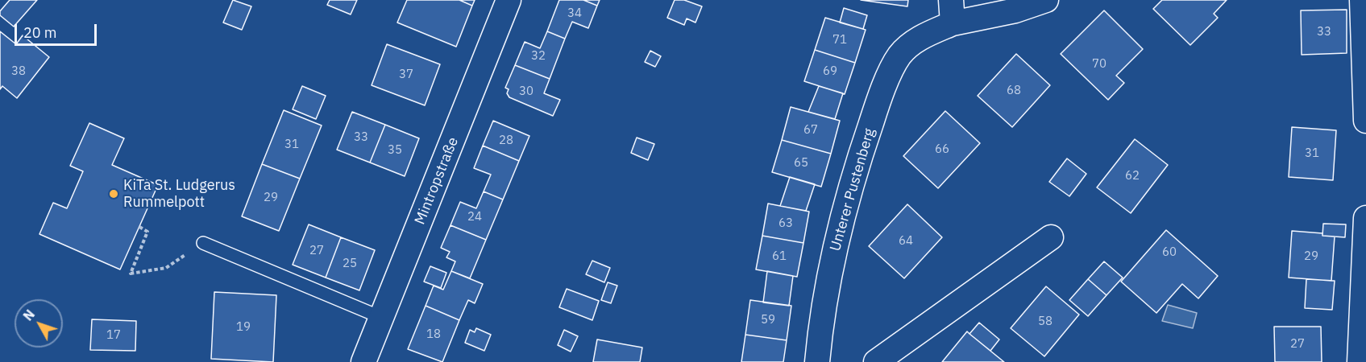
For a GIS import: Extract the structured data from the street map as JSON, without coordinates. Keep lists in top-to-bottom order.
{
  "streets": {
    "street": ["Mintropstraße", "Unterer Pustenberg"]
  },
  "places": ["KiTa St. Ludgerus Rummelpott"],
  "house_numbers": [
    "34",
    "33",
    "71",
    "32",
    "70",
    "38",
    "69",
    "37",
    "68",
    "30",
    "67",
    "33",
    "28",
    "31",
    "66",
    "35",
    "31",
    "65",
    "62",
    "29",
    "24",
    "63",
    "64",
    "27",
    "60",
    "61",
    "29",
    "25",
    "59",
    "58",
    "19",
    "18",
    "17",
    "27"
  ],
  "scale_bar": "20 m",
  "north": "top left"
}
